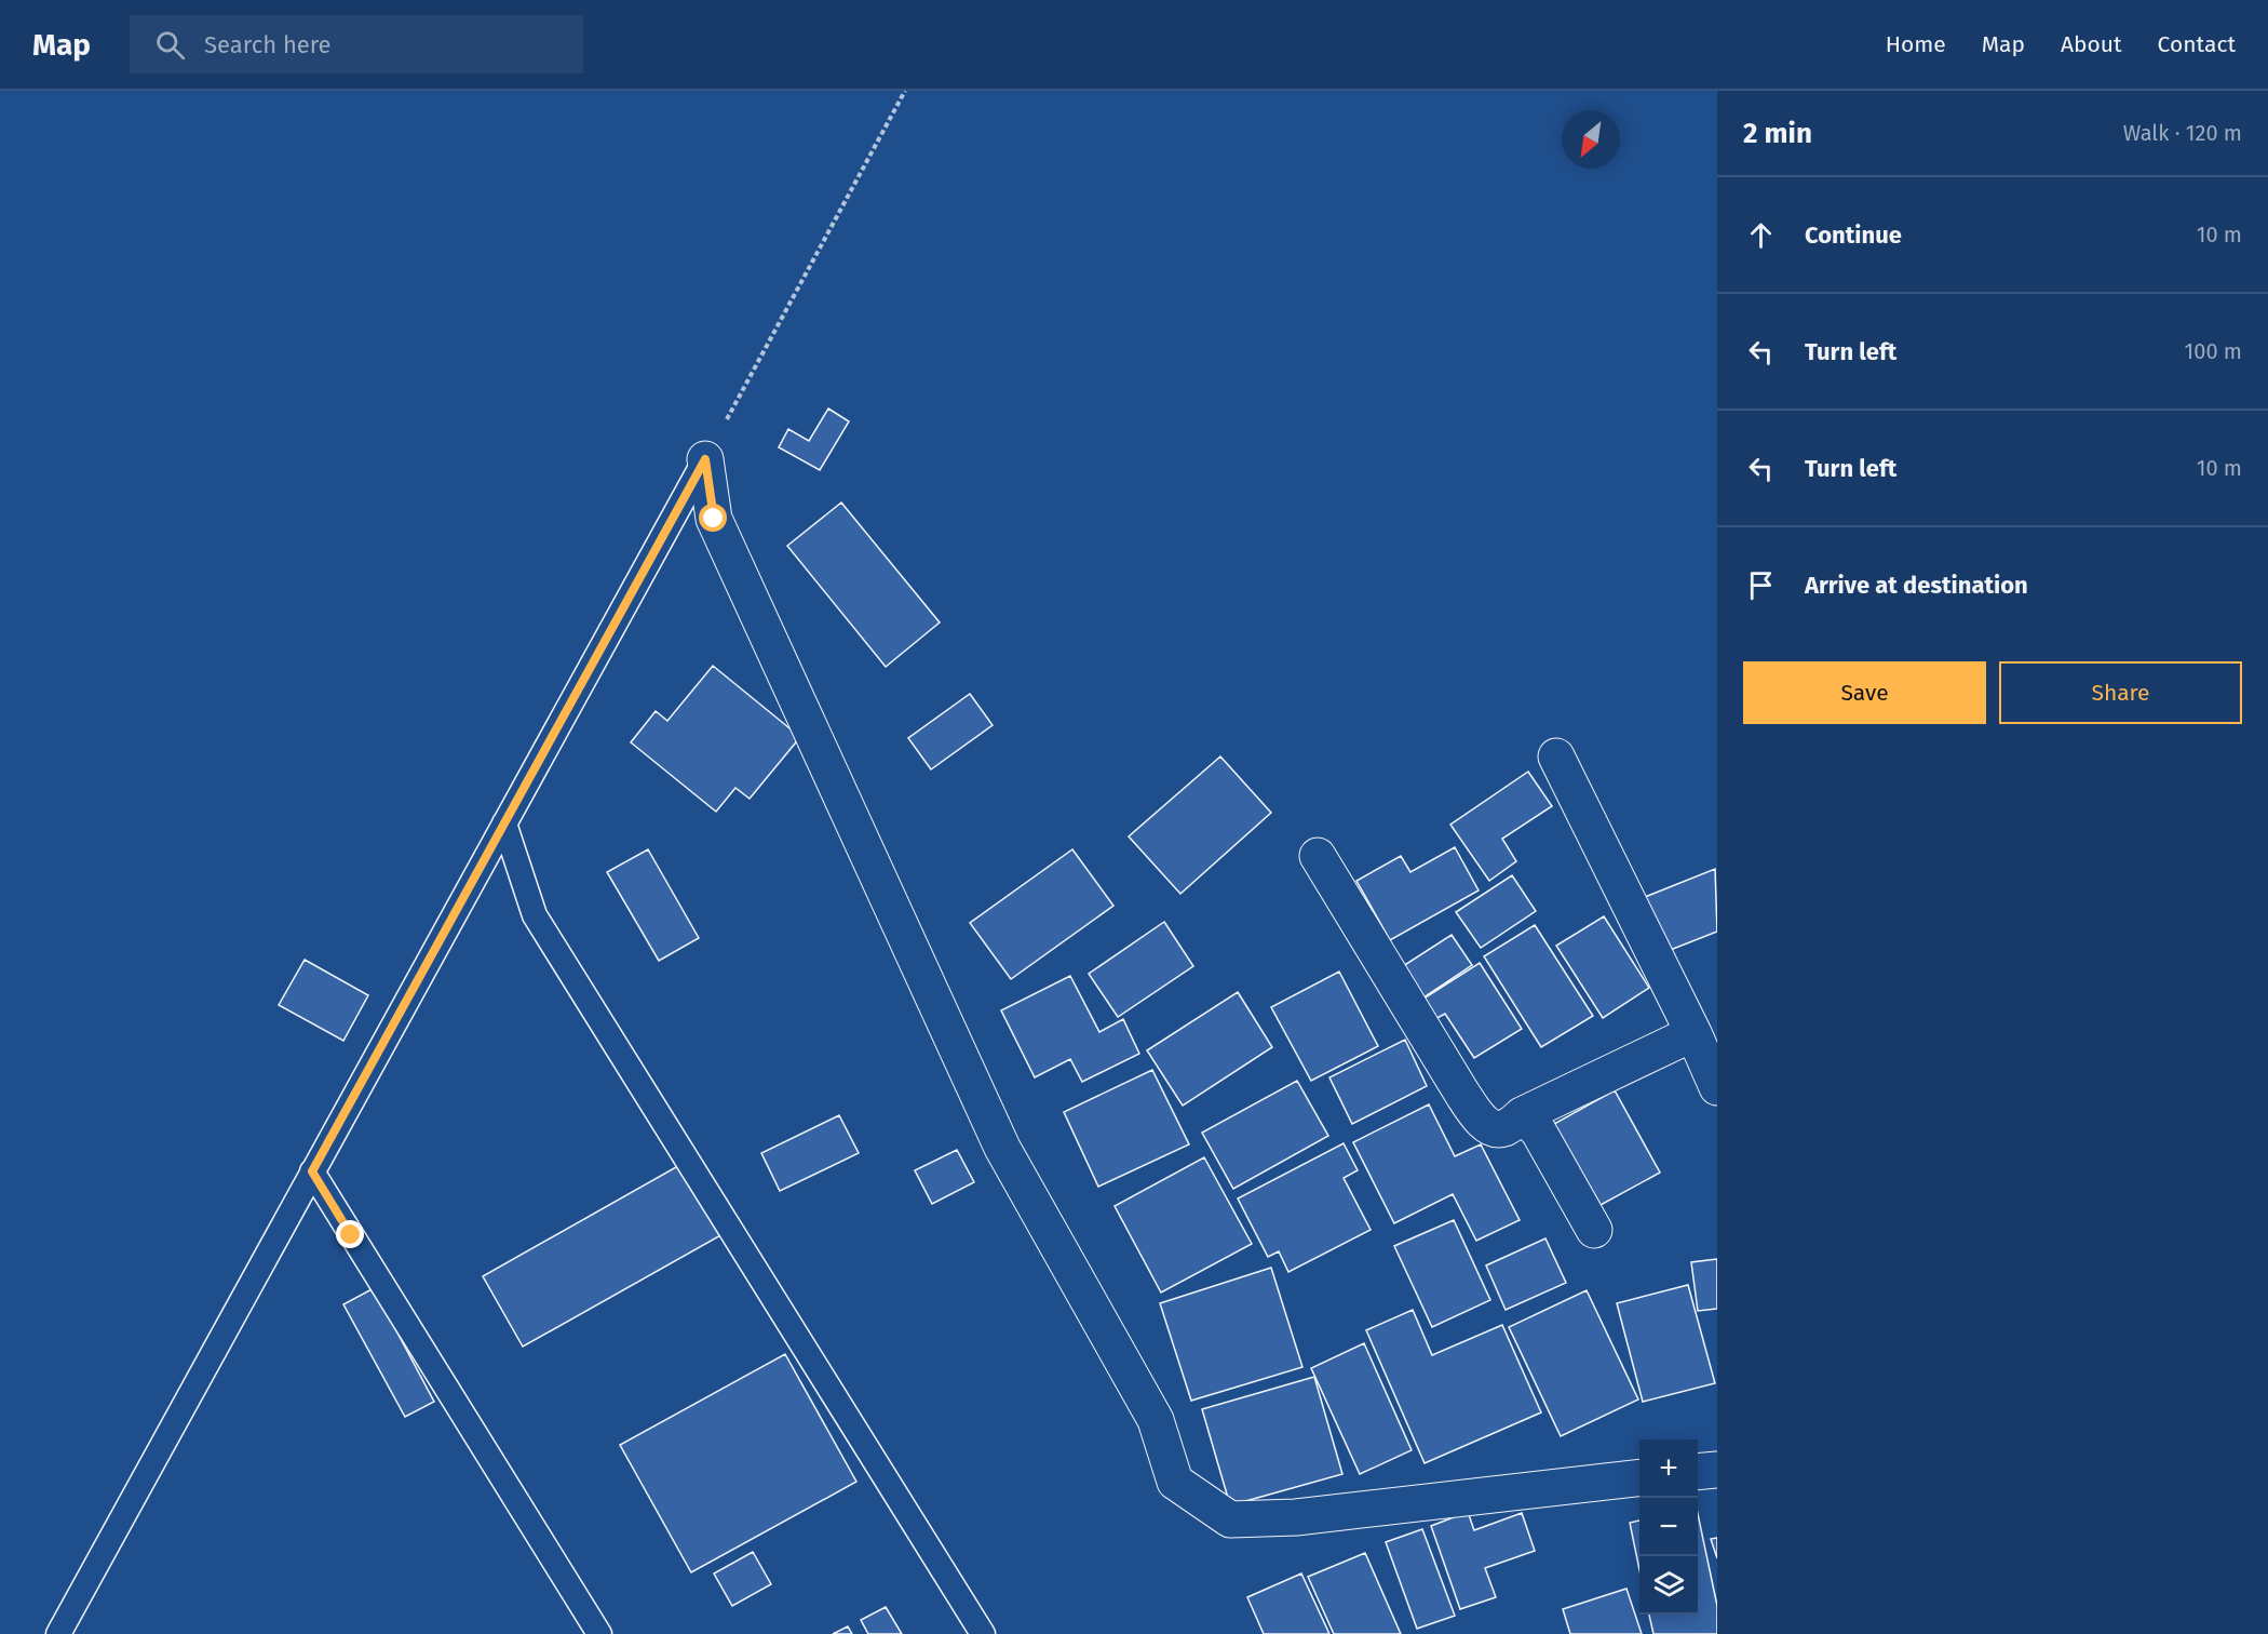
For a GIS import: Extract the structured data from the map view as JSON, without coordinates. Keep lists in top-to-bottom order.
{
  "north": "bottom left",
  "page": {
    "header": "Map",
    "search": "Search here",
    "nav": [
      "Home",
      "Map",
      "About",
      "Contact"
    ],
    "heading": ["2 min", "Walk · 120 m"],
    "list": [
      ["Continue", "10 m"],
      ["Turn left", "100 m"],
      ["Turn left", "10 m"],
      "Arrive at destination"
    ],
    "buttons": ["Save", "Share"],
    "map_buttons": ["+", "−"]
  }
}
